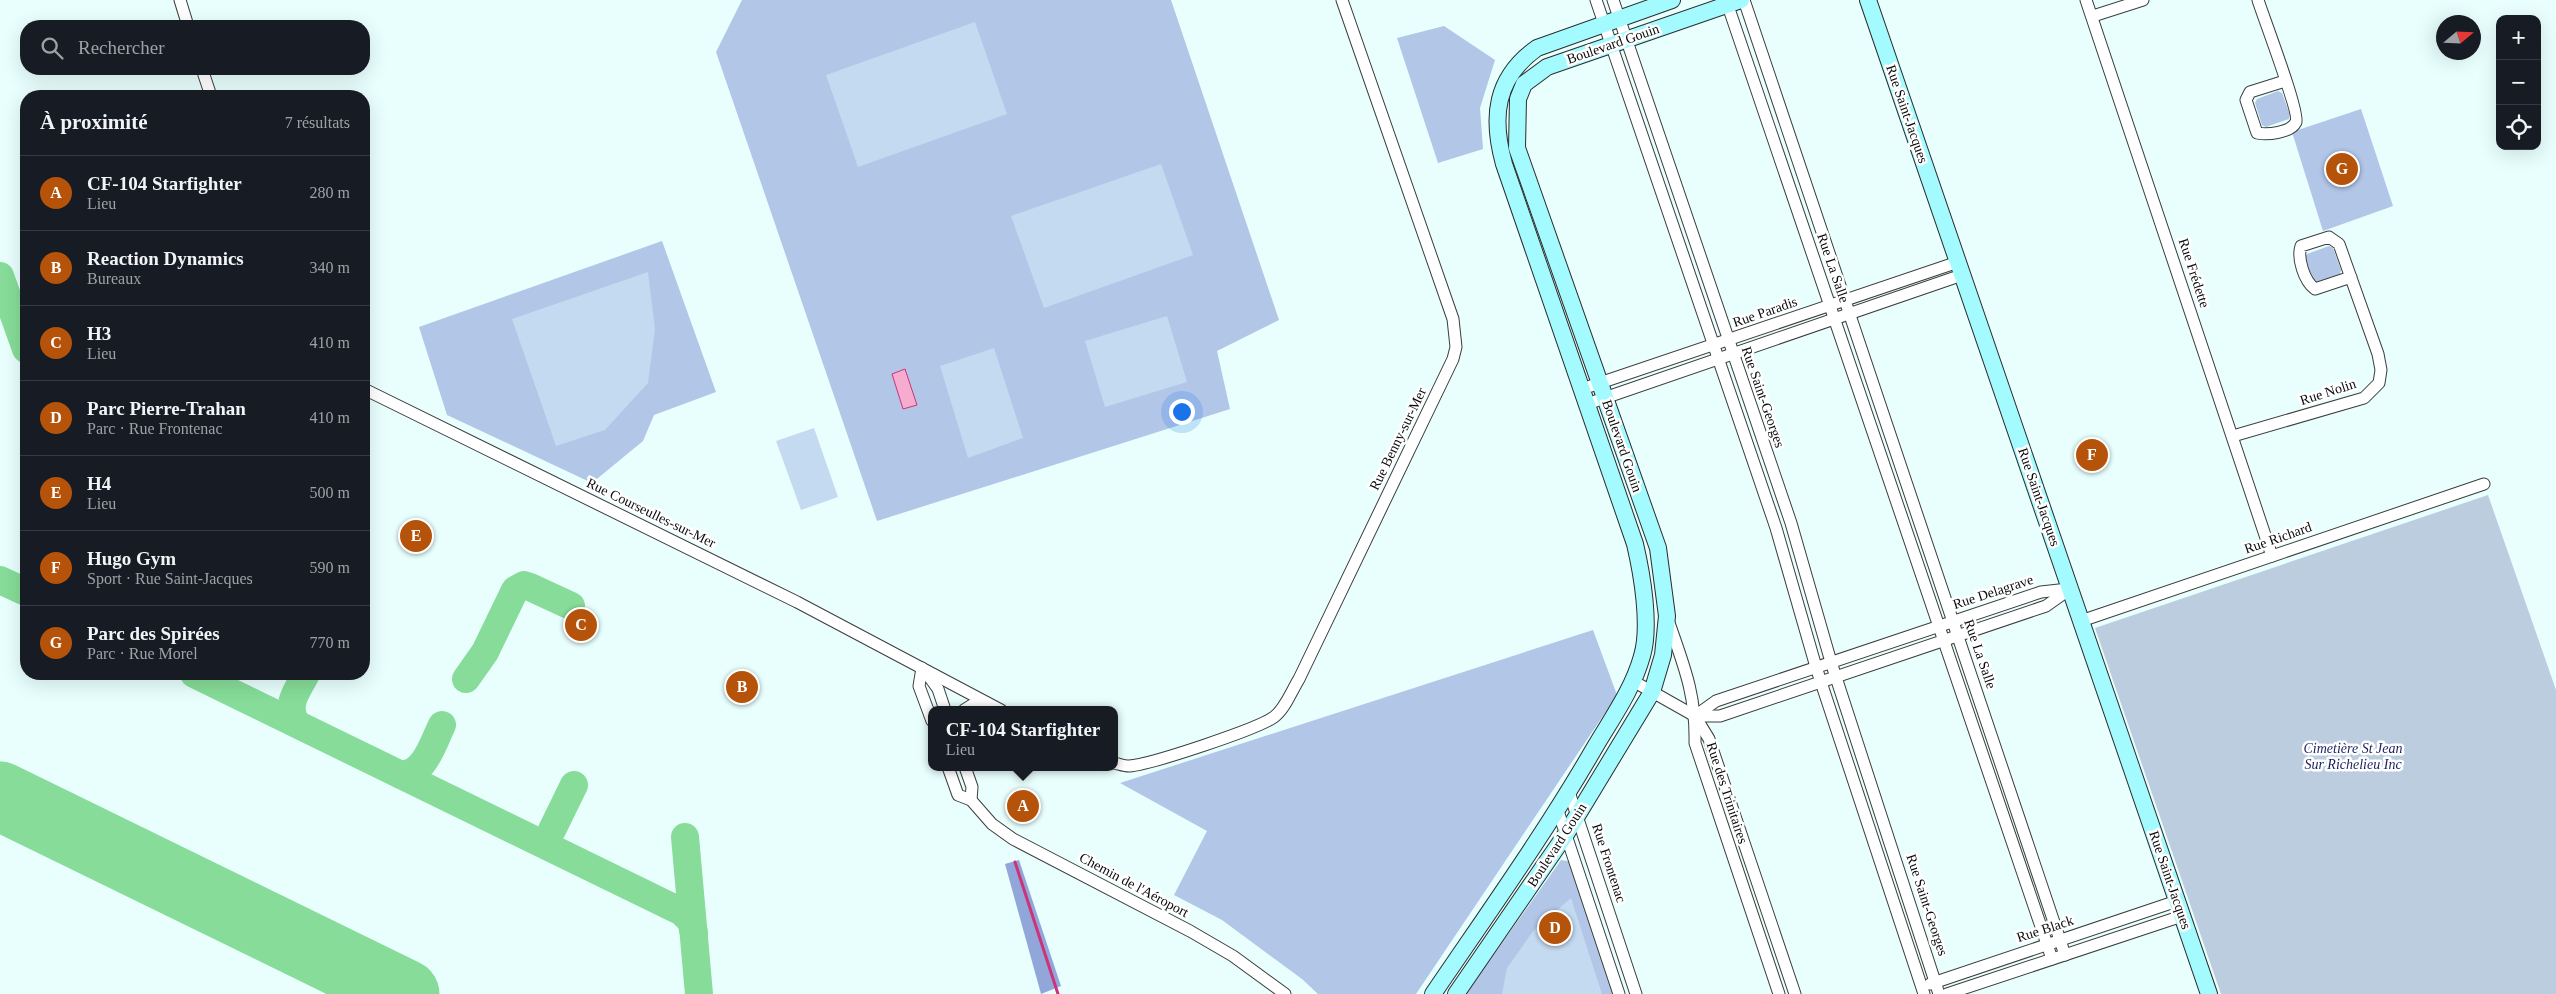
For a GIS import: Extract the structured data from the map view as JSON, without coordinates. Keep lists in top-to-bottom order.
{
  "streets": {
    "street": [
      "Boulevard Gouin",
      "Rue Saint-Jacques",
      "Rue La Salle",
      "Rue Frédette",
      "Rue Paradis",
      "Rue Nolin",
      "Rue Saint-Georges",
      "Rue Benny-sur-Mer",
      "Rue Courseulles-sur-Mer",
      "Rue Richard",
      "Rue Delagrave",
      "Rue des Trinitaires",
      "Rue Frontenac",
      "Chemin de l'Aéroport",
      "Rue Black"
    ]
  },
  "crossings": [
    ["Boulevard Gouin", "Rue La Salle"],
    ["Boulevard Gouin", "Rue Paradis"],
    ["Boulevard Gouin", "Rue Saint-Georges"],
    ["Boulevard Gouin", "Rue des Trinitaires"],
    ["Boulevard Gouin", "Rue Frontenac"],
    ["Rue Saint-Jacques", "Rue Paradis"],
    ["Rue Saint-Jacques", "Rue Richard"],
    ["Rue Saint-Jacques", "Rue Delagrave"],
    ["Rue Saint-Jacques", "Rue Black"],
    ["Rue La Salle", "Rue Paradis"],
    ["Rue La Salle", "Rue Delagrave"],
    ["Rue La Salle", "Rue Black"],
    ["Rue Frédette", "Rue Nolin"],
    ["Rue Frédette", "Rue Richard"],
    ["Rue Paradis", "Rue Saint-Georges"],
    ["Rue Saint-Georges", "Rue Delagrave"],
    ["Rue Saint-Georges", "Rue Black"],
    ["Rue Delagrave", "Rue des Trinitaires"]
  ],
  "parks": ["Cimetière St Jean Sur Richelieu Inc"],
  "north": "right",
  "page": {
    "map_buttons": ["+", "−"],
    "search": "Rechercher",
    "heading": ["À proximité", "7 résultats"],
    "pins": [
      "G",
      "F",
      "E",
      "C",
      "B",
      "A",
      "D"
    ],
    "list": [
      {
        "mark": "A",
        "name": "CF-104 Starfighter",
        "note": "Lieu",
        "value": "280 m"
      },
      {
        "mark": "B",
        "name": "Reaction Dynamics",
        "note": "Bureaux",
        "value": "340 m"
      },
      {
        "mark": "C",
        "name": "H3",
        "note": "Lieu",
        "value": "410 m"
      },
      {
        "mark": "D",
        "name": "Parc Pierre-Trahan",
        "note": "Parc · Rue Frontenac",
        "value": "410 m"
      },
      {
        "mark": "E",
        "name": "H4",
        "note": "Lieu",
        "value": "500 m"
      },
      {
        "mark": "F",
        "name": "Hugo Gym",
        "note": "Sport · Rue Saint-Jacques",
        "value": "590 m"
      },
      {
        "mark": "G",
        "name": "Parc des Spirées",
        "note": "Parc · Rue Morel",
        "value": "770 m"
      }
    ],
    "popup": ["CF-104 Starfighter", "Lieu"]
  }
}
